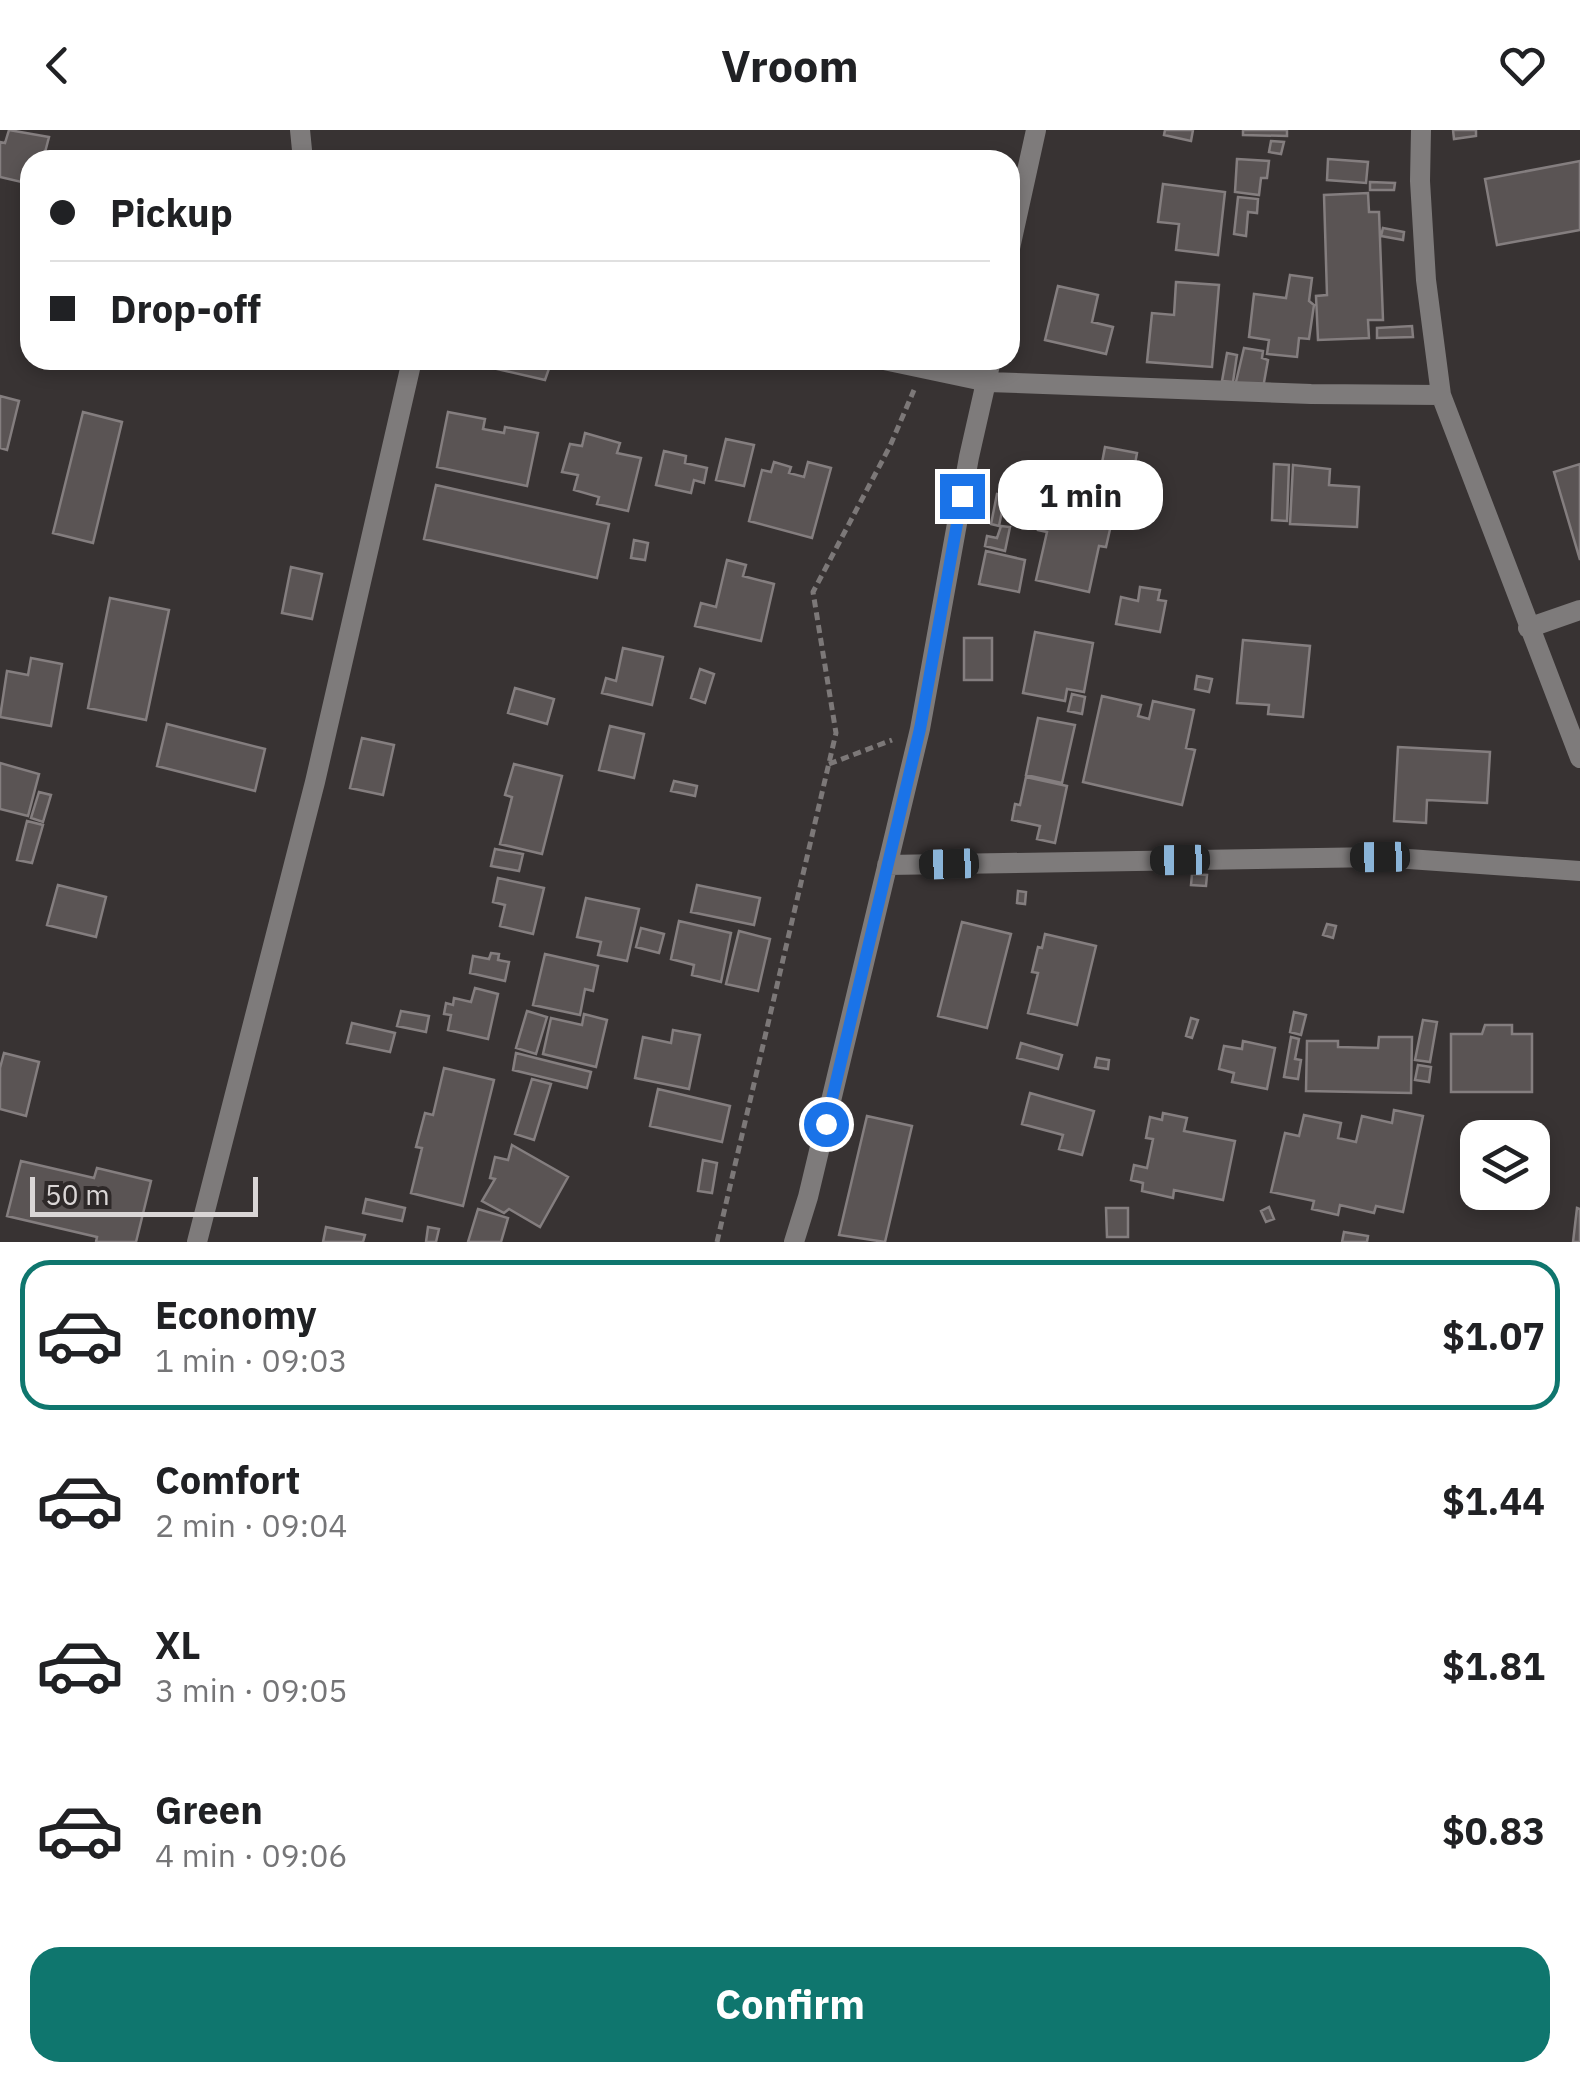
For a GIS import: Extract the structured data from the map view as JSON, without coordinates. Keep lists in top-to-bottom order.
{
  "scale_bar": "50 m",
  "page": {
    "header": "Vroom",
    "banner": ["Pickup", "Drop-off"],
    "bubble": "1 min",
    "scale": "50 m",
    "list": [
      {
        "name": "Economy",
        "note": "1 min · 09:03",
        "value": "$1.07"
      },
      {
        "name": "Comfort",
        "note": "2 min · 09:04",
        "value": "$1.44"
      },
      {
        "name": "XL",
        "note": "3 min · 09:05",
        "value": "$1.81"
      },
      {
        "name": "Green",
        "note": "4 min · 09:06",
        "value": "$0.83"
      }
    ],
    "buttons": "Confirm"
  }
}
